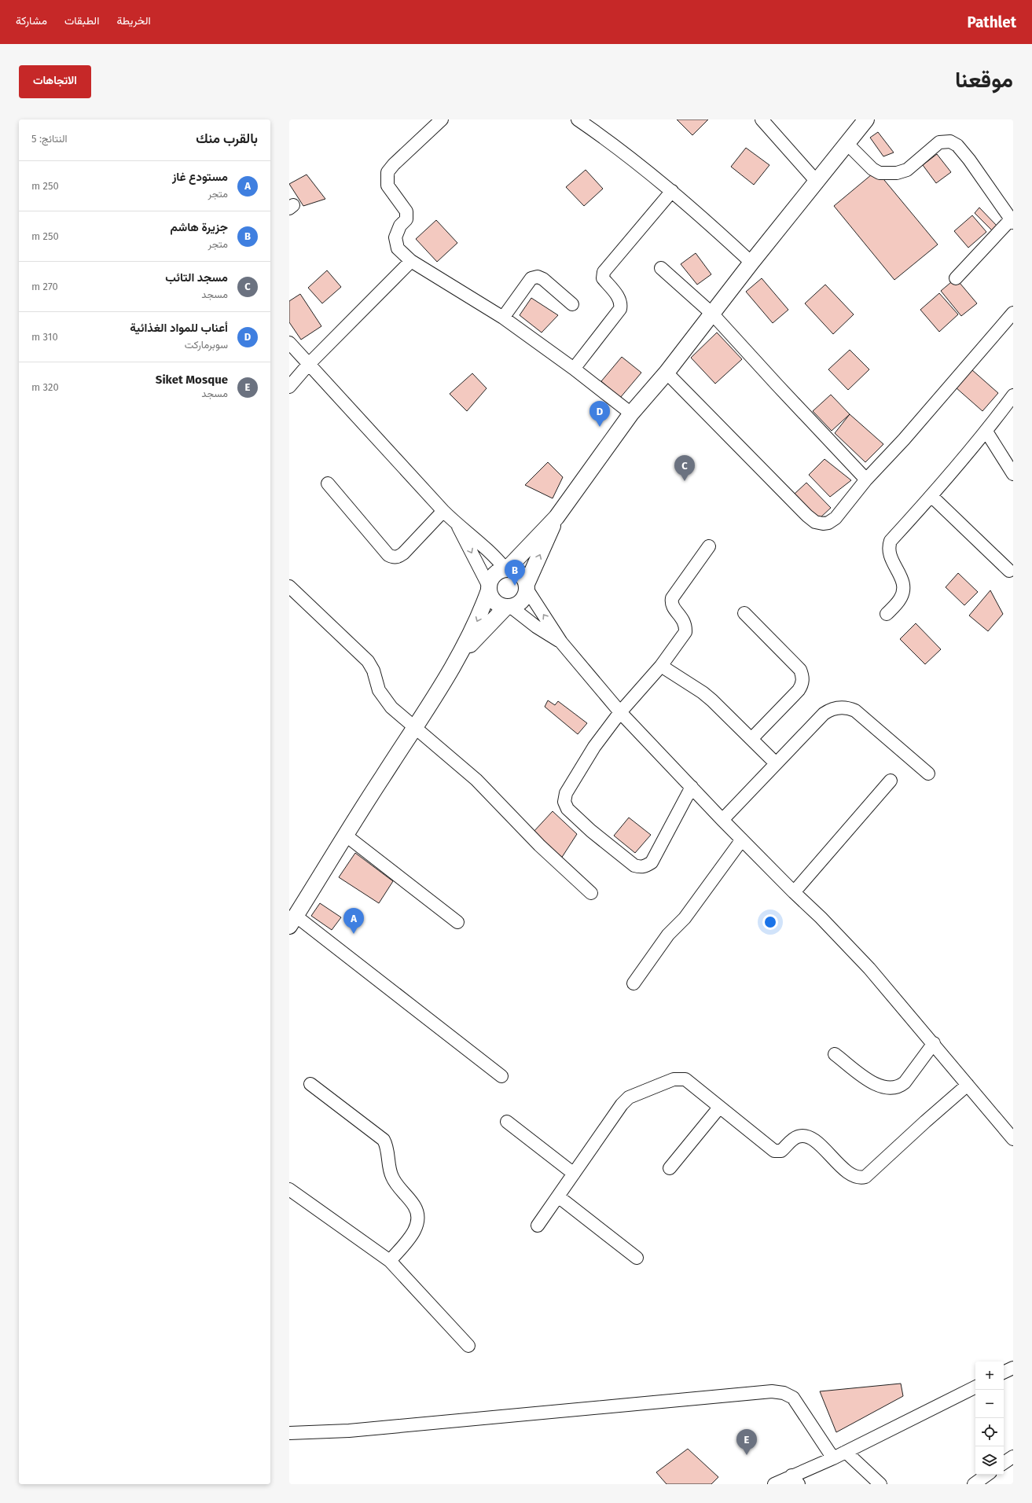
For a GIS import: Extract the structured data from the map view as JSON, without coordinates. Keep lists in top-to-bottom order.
{
  "page": {
    "header": "Pathlet",
    "nav": ["الخريطة", "الطبقات", "مشاركة"],
    "title": "موقعنا",
    "buttons": "الاتجاهات",
    "heading": ["بالقرب منك", "النتائج: 5"],
    "list": [
      {
        "mark": "A",
        "name": "مستودع غاز",
        "note": "متجر",
        "value": "250 m"
      },
      {
        "mark": "B",
        "name": "جزيرة هاشم",
        "note": "متجر",
        "value": "250 m"
      },
      {
        "mark": "C",
        "name": "مسجد التائب",
        "note": "مسجد",
        "value": "270 m"
      },
      {
        "mark": "D",
        "name": "أعناب للمواد الغذائية",
        "note": "سوبرماركت",
        "value": "310 m"
      },
      {
        "mark": "E",
        "name": "Siket Mosque",
        "note": "مسجد",
        "value": "320 m"
      }
    ],
    "pins": [
      "D",
      "C",
      "B",
      "A",
      "E"
    ],
    "map_buttons": ["+", "−"]
  }
}
